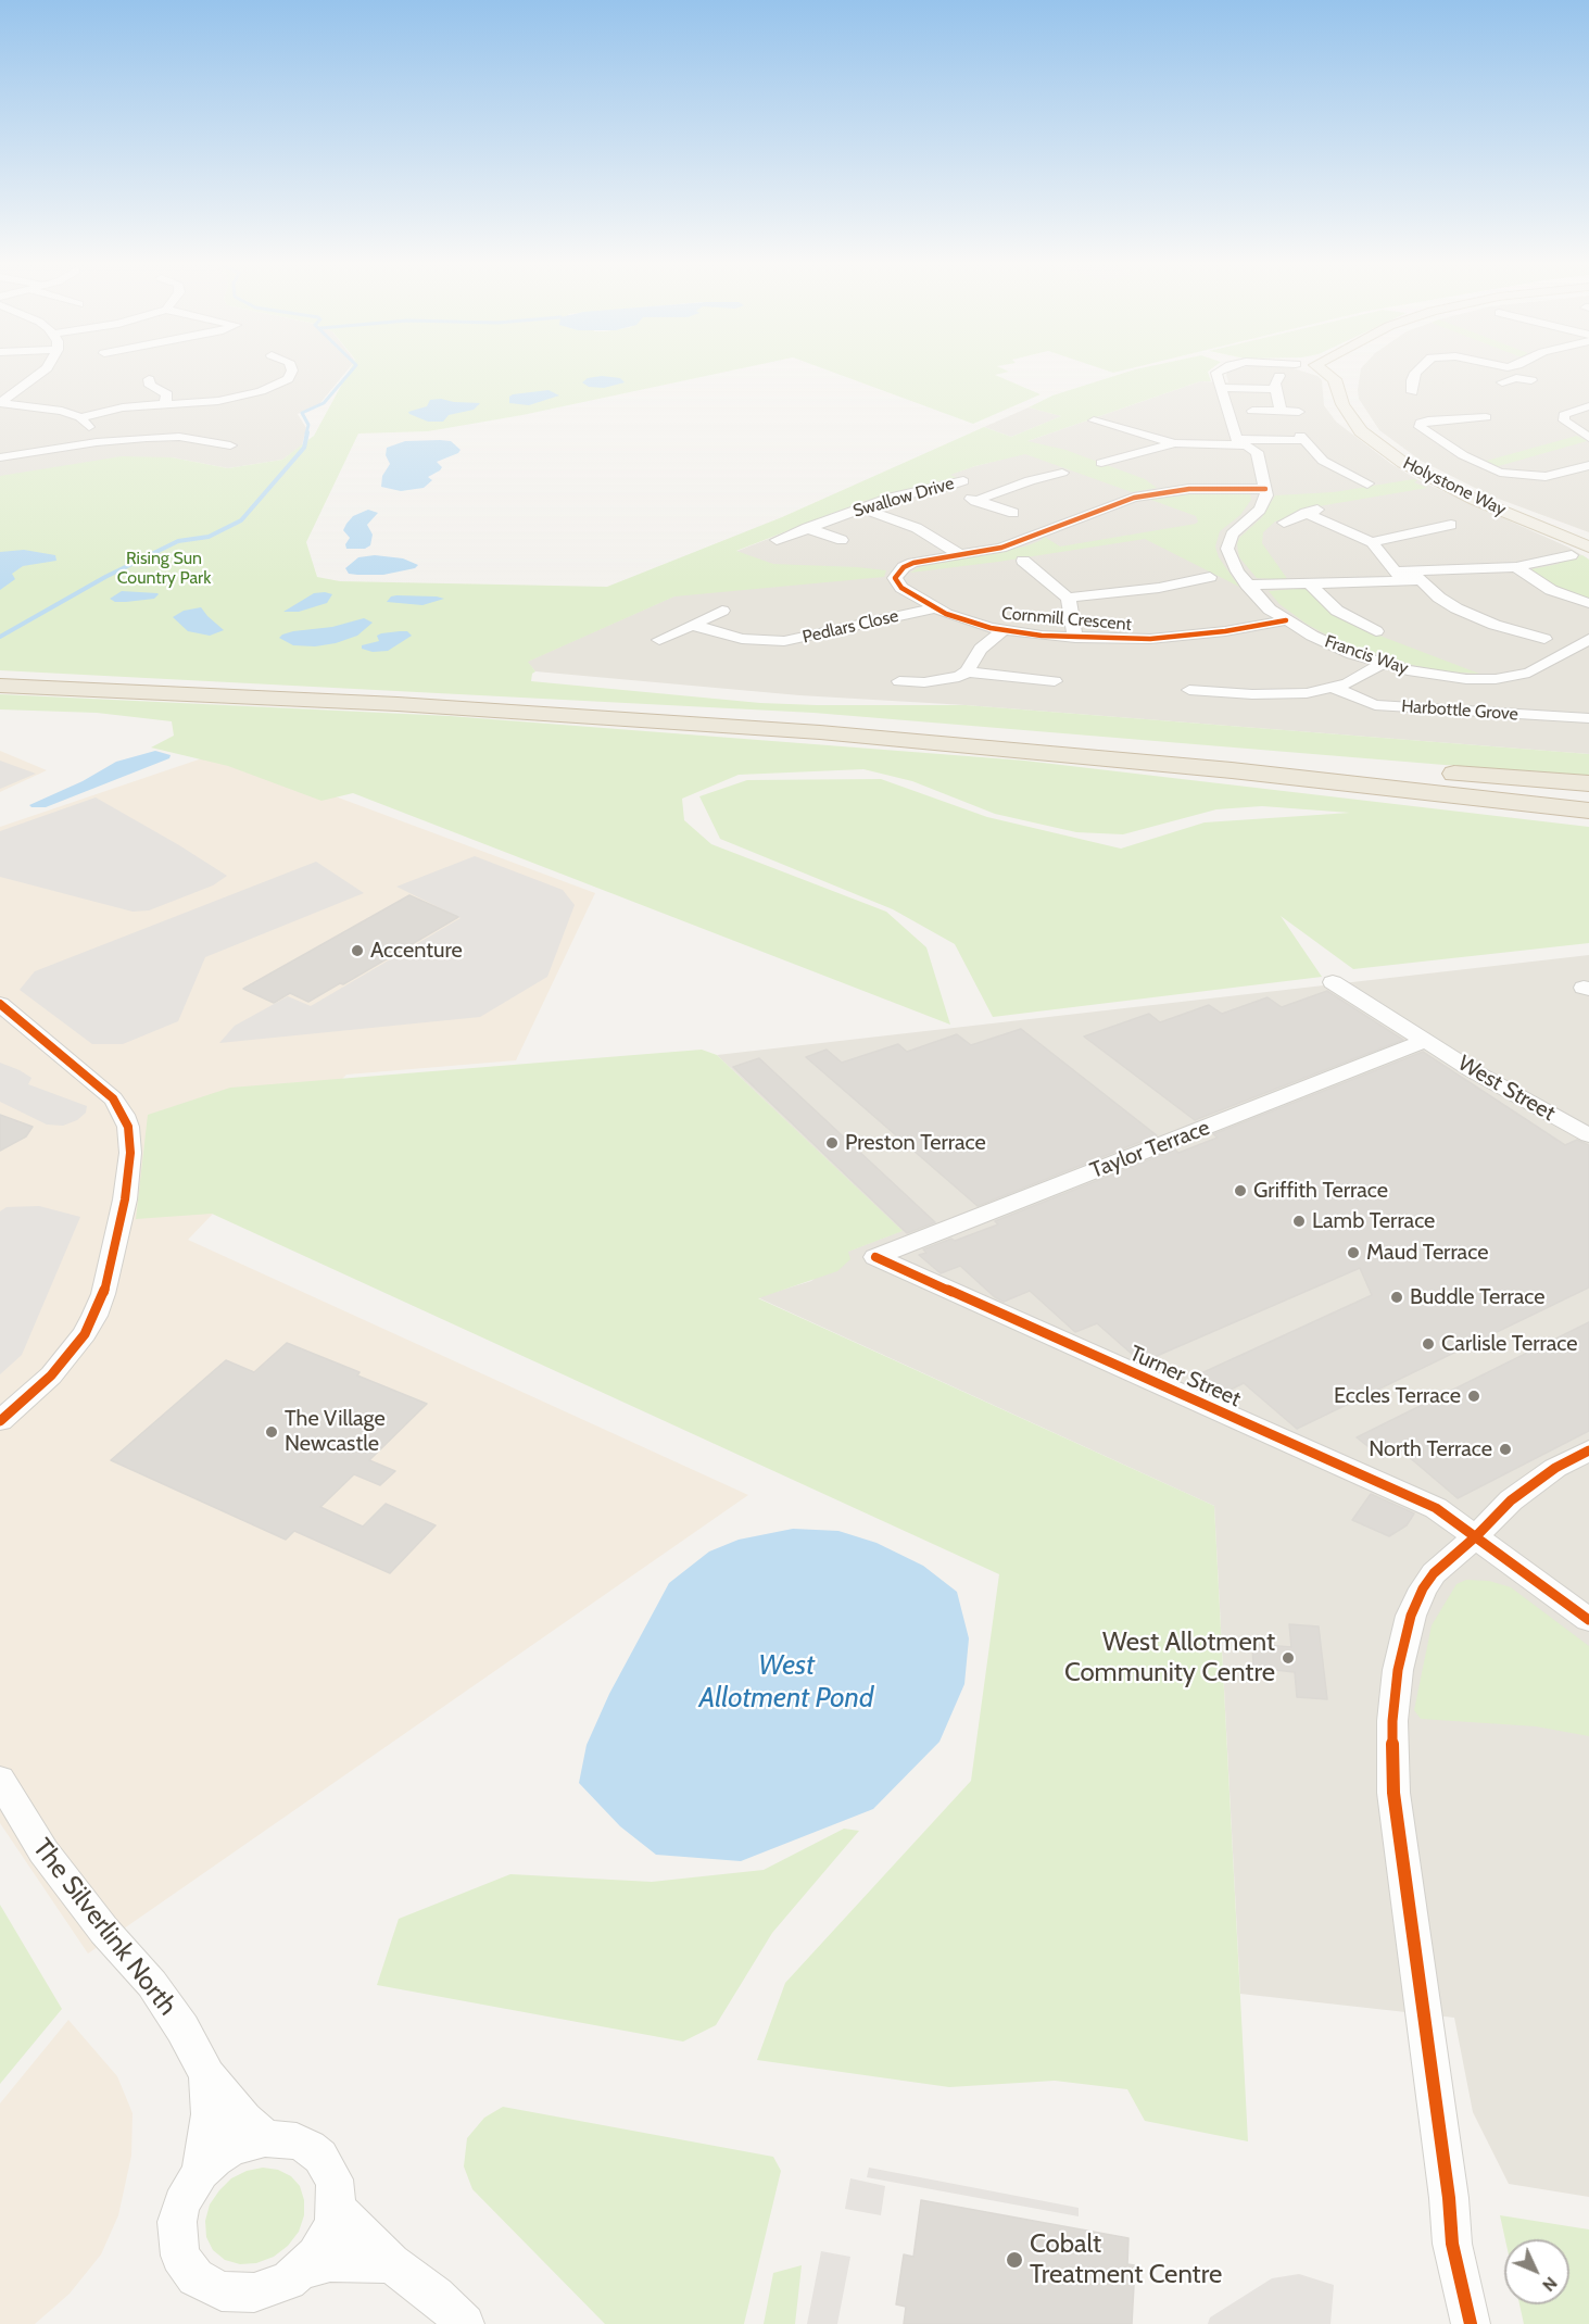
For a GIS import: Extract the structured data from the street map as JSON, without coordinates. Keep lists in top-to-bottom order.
{
  "streets": {
    "main road": ["Holystone Way"],
    "street": [
      "Swallow Drive",
      "Cornmill Crescent",
      "Pedlars Close",
      "Francis Way",
      "Harbottle Grove",
      "West Street",
      "Taylor Terrace",
      "Turner Street",
      "The Silverlink North"
    ]
  },
  "crossings": [
    ["Cornmill Crescent", "Pedlars Close"],
    ["Cornmill Crescent", "Francis Way"],
    ["Francis Way", "Harbottle Grove"],
    ["West Street", "Taylor Terrace"],
    ["Taylor Terrace", "Turner Street"]
  ],
  "water": ["West Allotment Pond"],
  "parks": ["Rising Sun Country Park"],
  "places": [
    "Accenture",
    "Preston Terrace",
    "Griffith Terrace",
    "Lamb Terrace",
    "Maud Terrace",
    "Buddle Terrace",
    "Carlisle Terrace",
    "Eccles Terrace",
    "The Village Newcastle",
    "North Terrace",
    "West Allotment Community Centre",
    "Cobalt Treatment Centre"
  ],
  "north": "bottom right"
}
